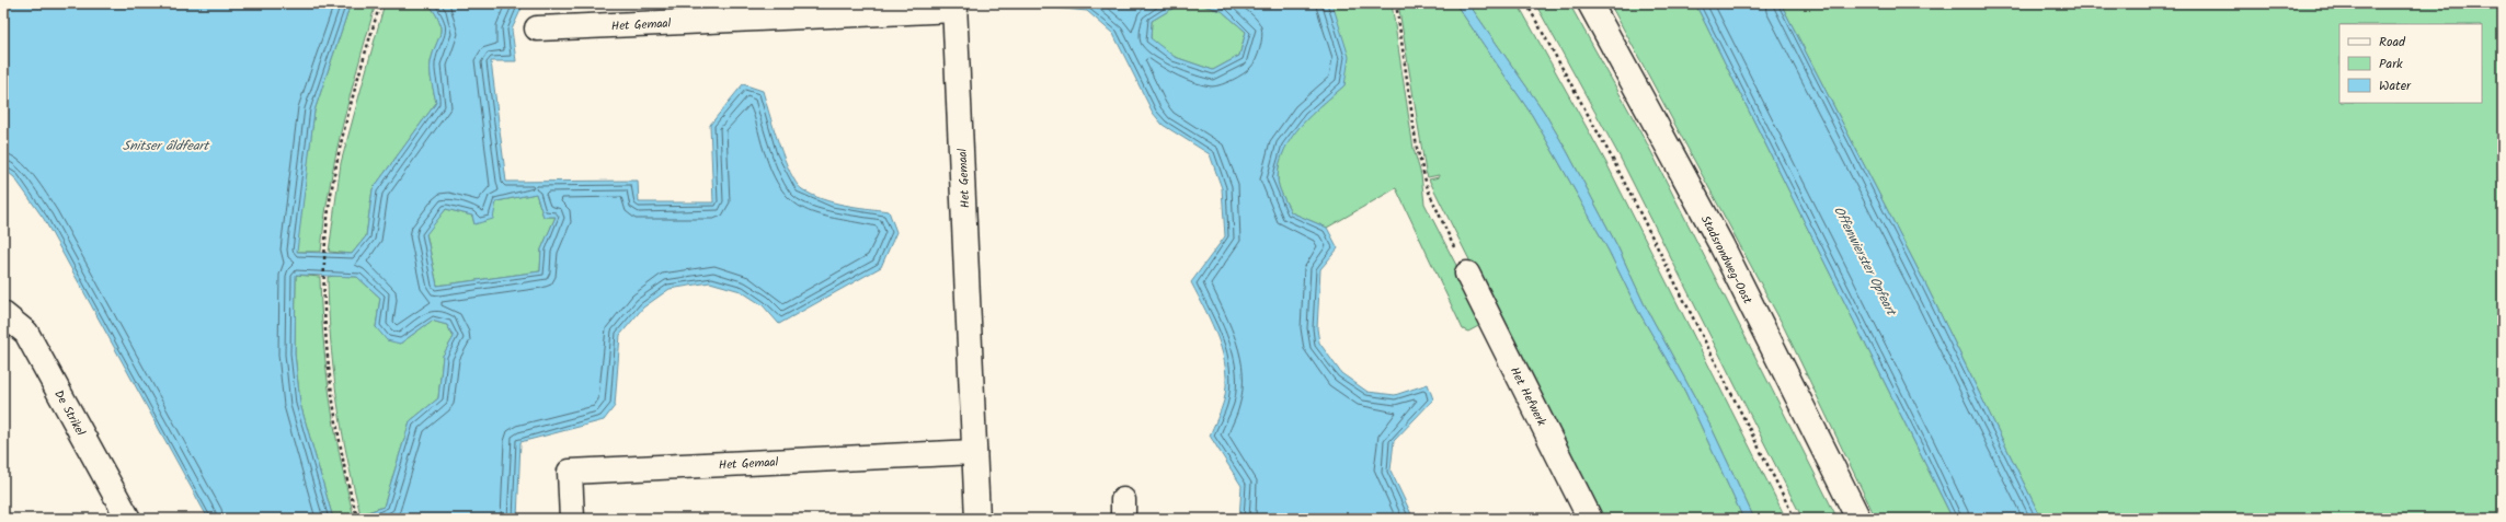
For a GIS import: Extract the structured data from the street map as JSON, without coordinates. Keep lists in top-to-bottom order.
{
  "streets": {
    "street": [
      "Het Gemaal",
      "Stadsrondweg-Oost",
      "Het Hefwerk",
      "De Strikel"
    ]
  },
  "water": ["Snitser âldfeart", "Offenwierster Opfeart"],
  "legend": ["Road", "Park", "Water"]
}
